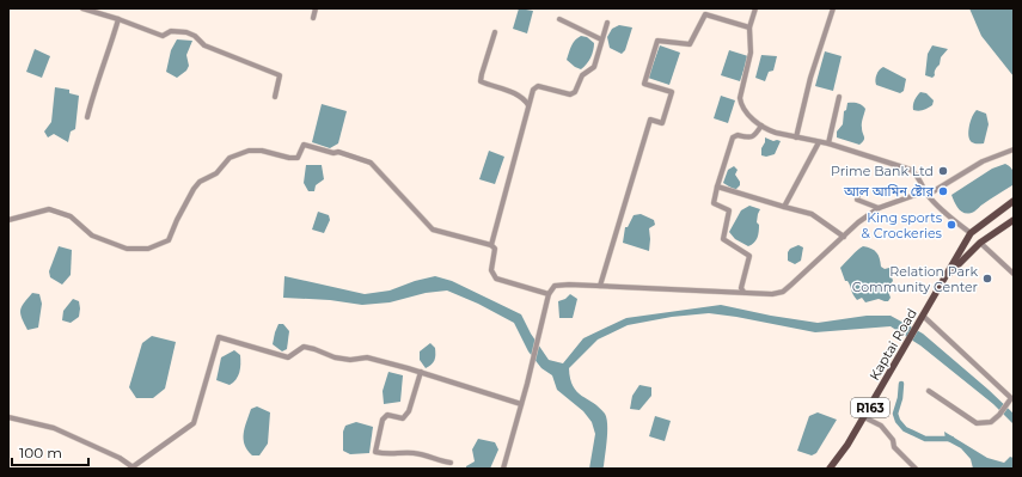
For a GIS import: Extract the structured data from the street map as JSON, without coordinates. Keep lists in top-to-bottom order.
{
  "streets": {
    "main road": ["Kaptai Road", "R163"]
  },
  "crossings": [
    ["Kaptai Road", "R163"]
  ],
  "places": [
    "Prime Bank Ltd",
    "আল আমিন ষ্টোর",
    "King sports & Crockeries",
    "Relation Park Community Center"
  ],
  "scale_bar": "100 m"
}
